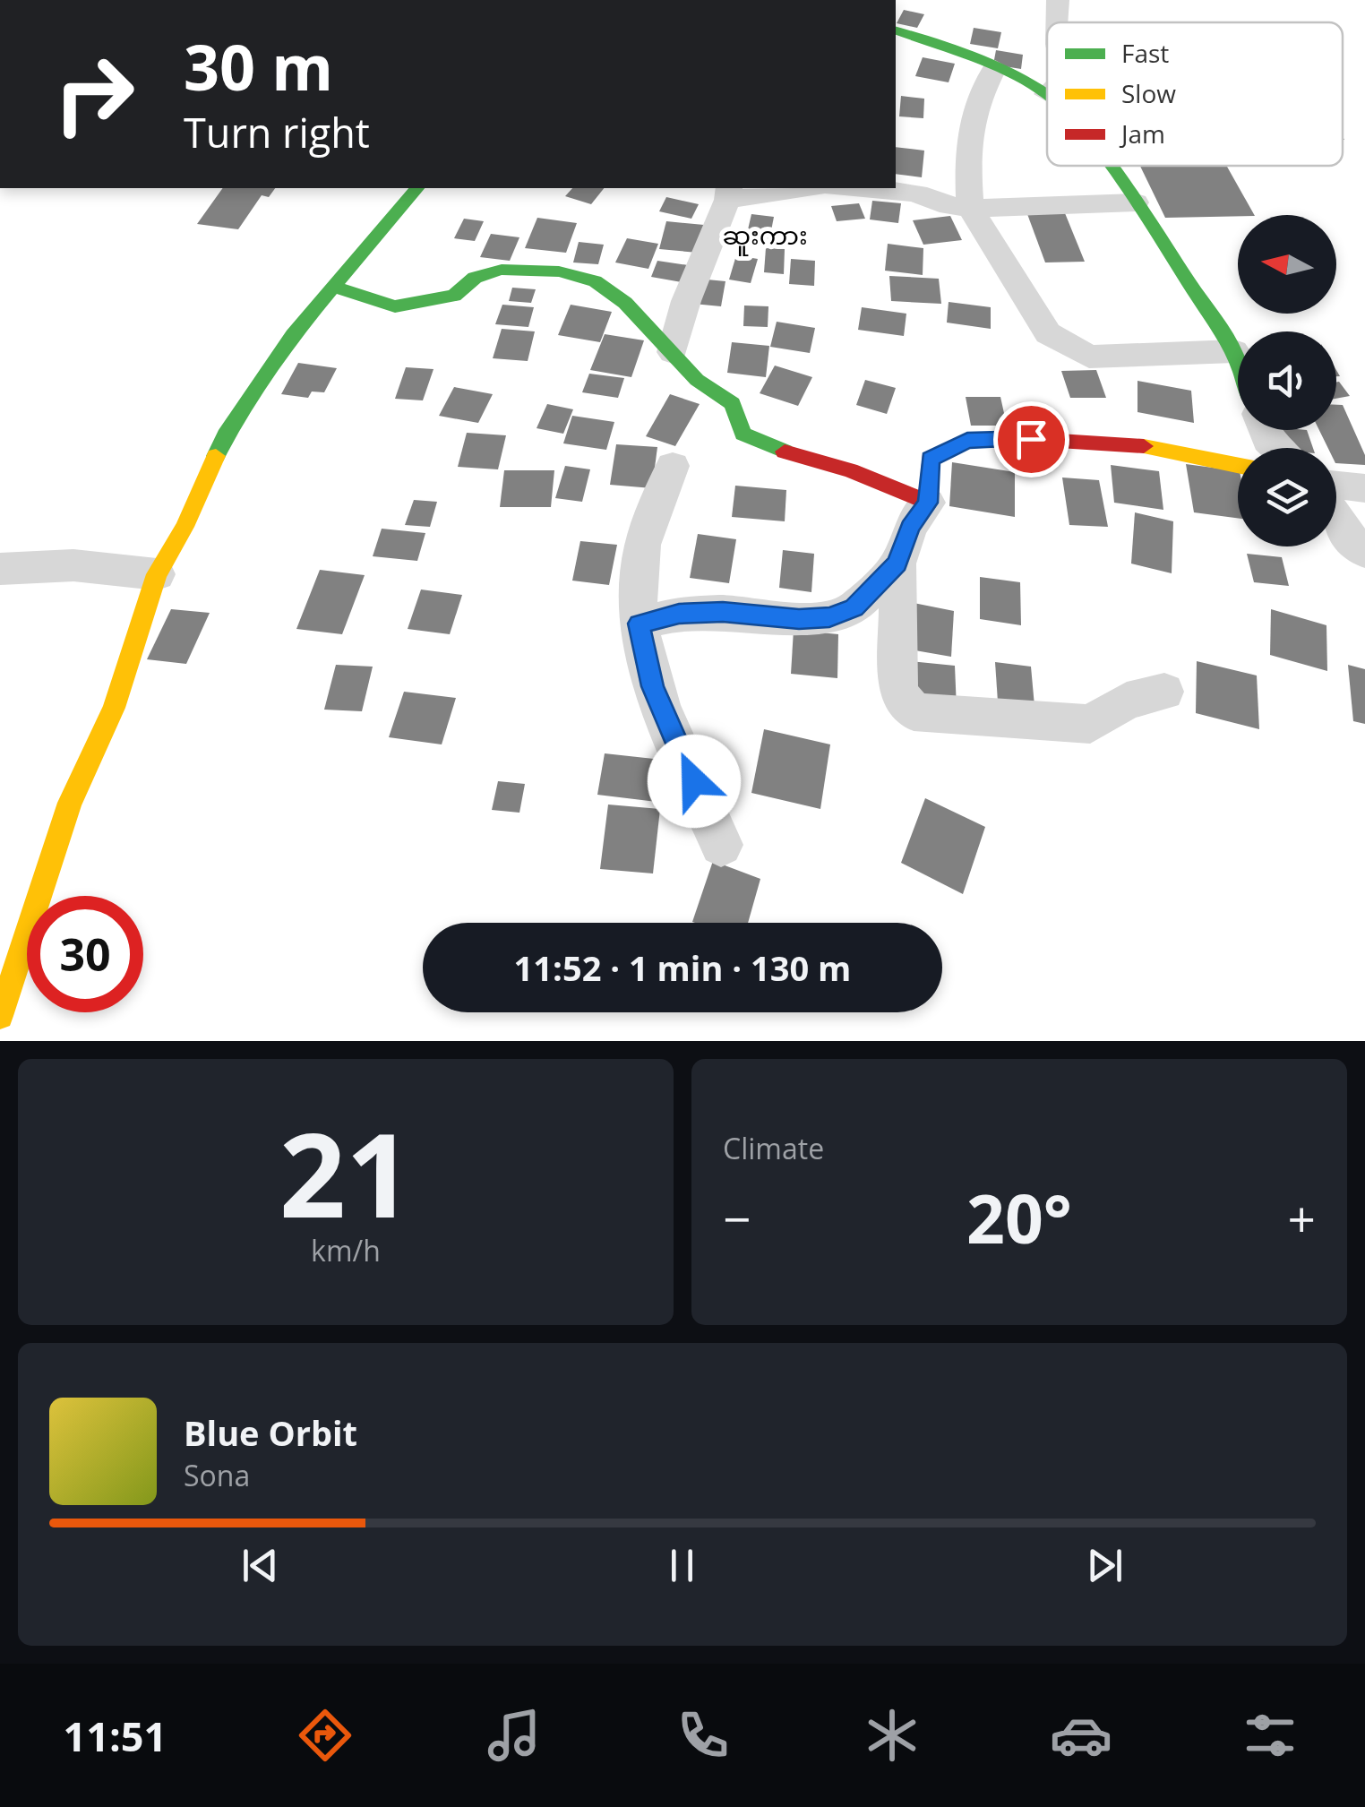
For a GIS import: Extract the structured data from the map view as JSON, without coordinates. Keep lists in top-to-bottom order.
{
  "districts": ["ဆူးကား"],
  "legend": ["Fast", "Slow", "Jam"],
  "north": "left",
  "page": {
    "turn": ["30 m", "Turn right"],
    "limit": "30",
    "trip": "11:52 · 1 min · 130 m",
    "tile": [
      ["21", "km/h"],
      "Climate"
    ],
    "heat": ["−", "20°", "+"],
    "song": ["Blue Orbit", "Sona"],
    "tabs": "11:51"
  }
}
